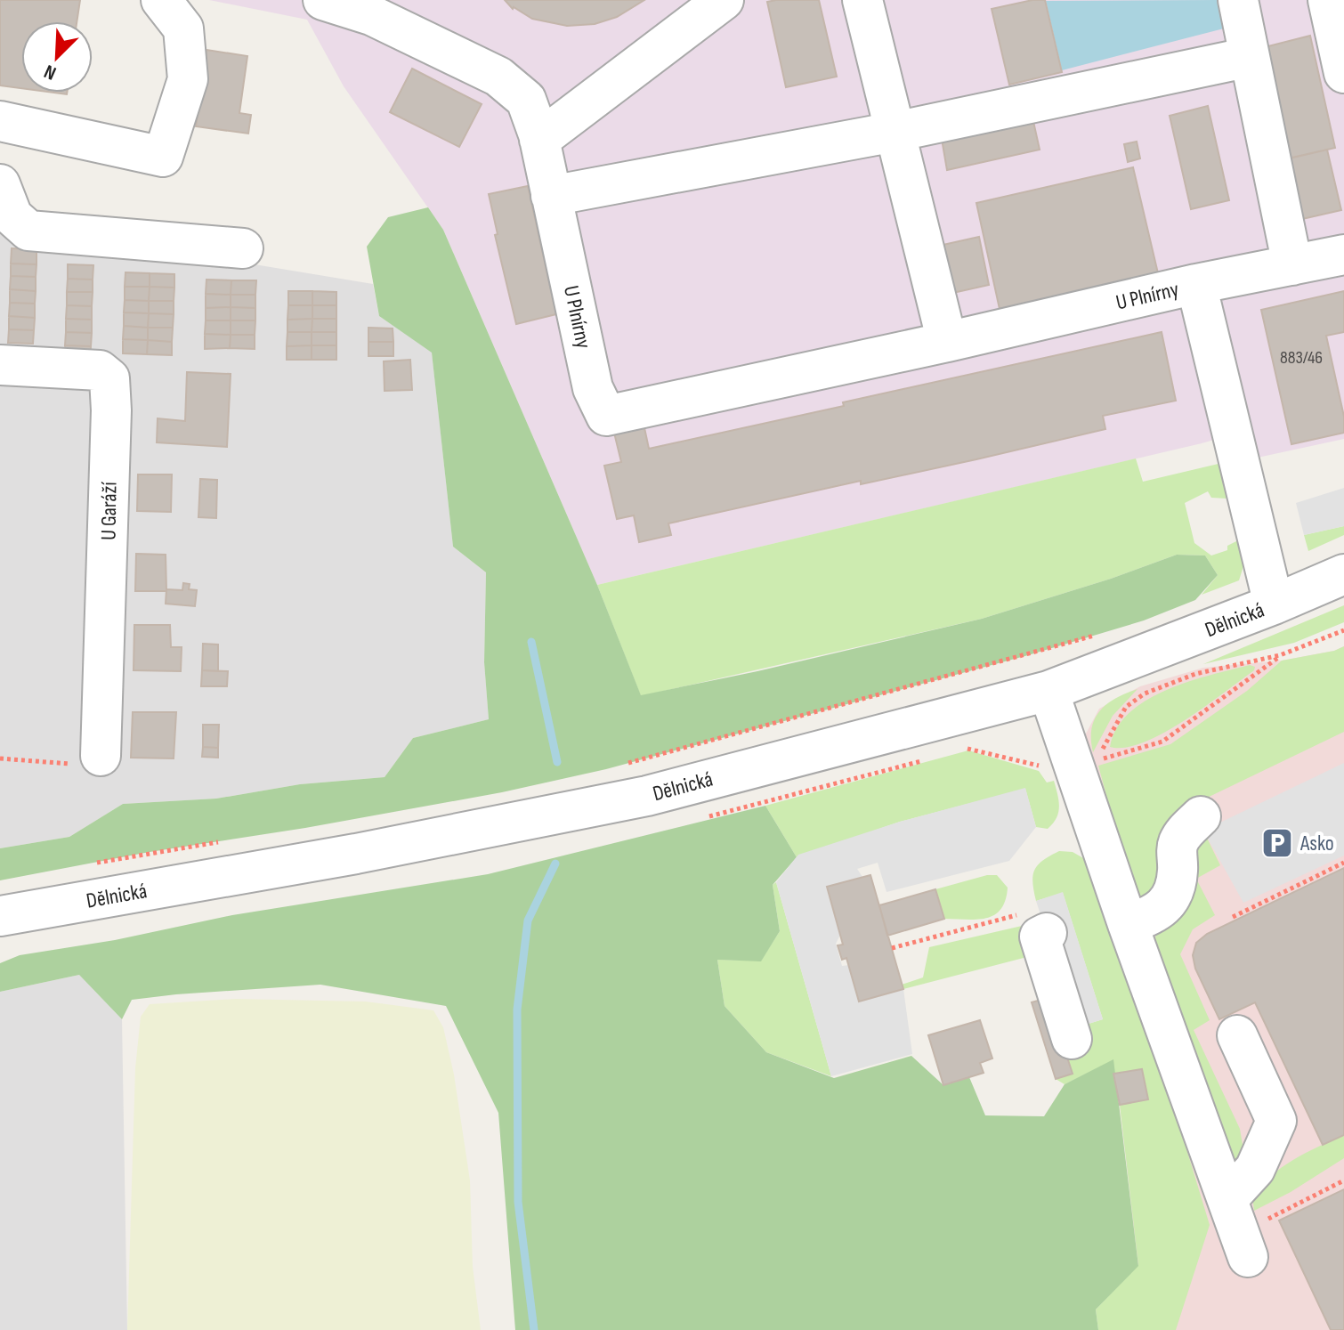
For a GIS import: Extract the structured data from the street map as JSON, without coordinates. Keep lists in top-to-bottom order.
{
  "streets": {
    "street": ["U Plnírny", "U Garáží", "Dělnická"]
  },
  "crossings": [
    ["U Plnírny", "Dělnická"]
  ],
  "places": {
    "parking": ["Asko"]
  },
  "house_numbers": ["883/46"],
  "north": "bottom left"
}
